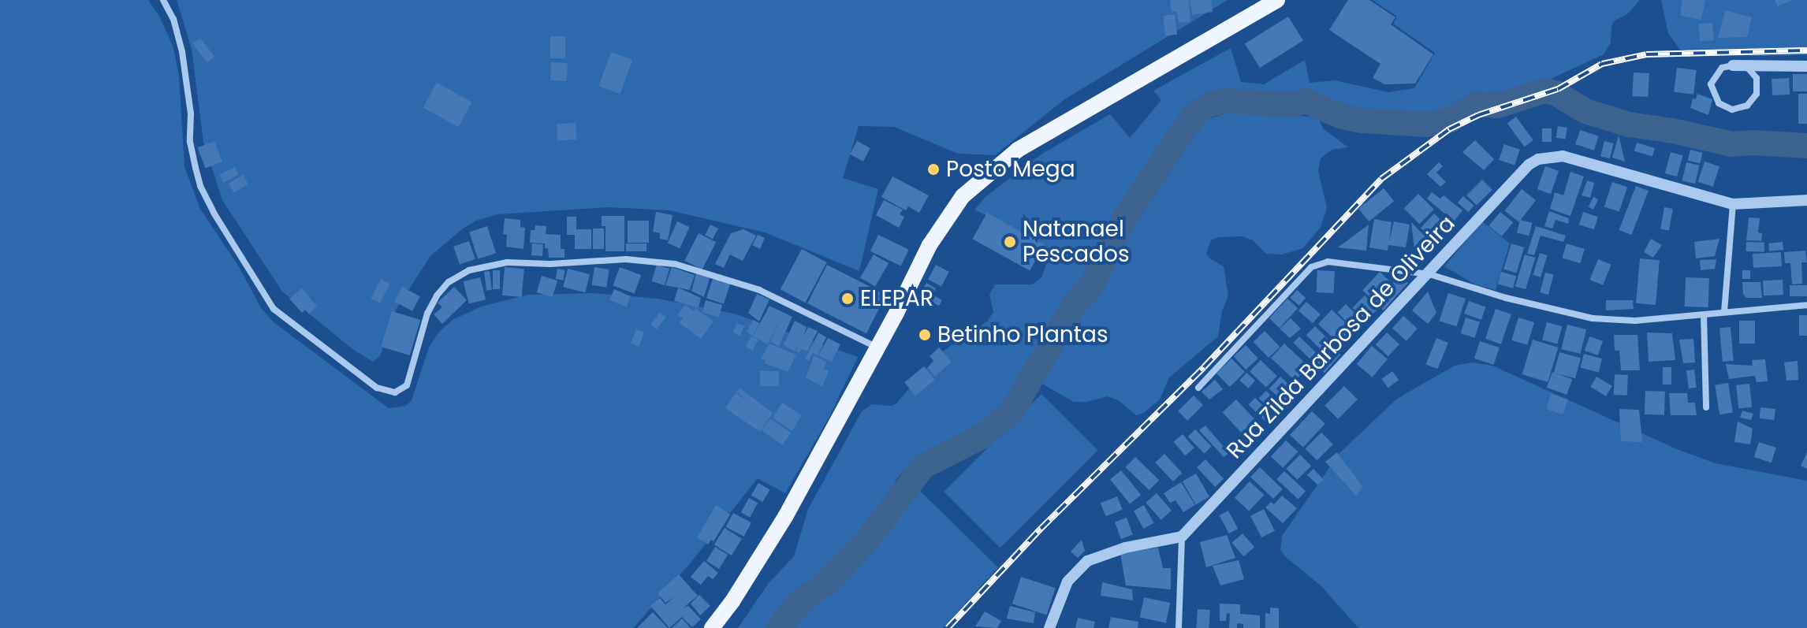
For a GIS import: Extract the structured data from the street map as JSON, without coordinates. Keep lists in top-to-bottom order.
{
  "streets": {
    "street": ["Rua Zilda Barbosa de Oliveira"]
  },
  "places": [
    "Posto Mega",
    "Natanael Pescados",
    "ELEPAR",
    "Betinho Plantas"
  ]
}
